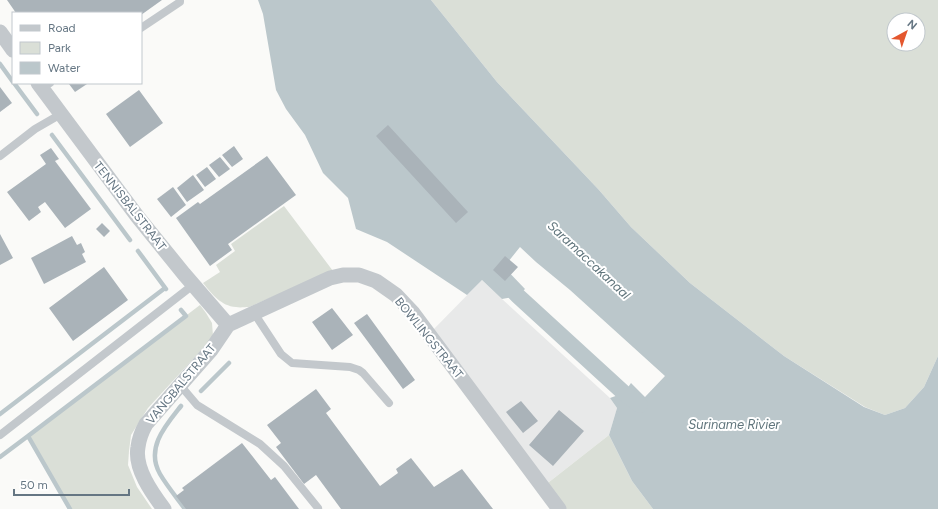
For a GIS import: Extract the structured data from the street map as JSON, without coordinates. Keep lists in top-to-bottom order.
{
  "streets": {
    "street": ["TENNISBALSTRAAT", "BOWLINGSTRAAT", "VANGBALSTRAAT"]
  },
  "crossings": [
    ["TENNISBALSTRAAT", "BOWLINGSTRAAT"],
    ["TENNISBALSTRAAT", "VANGBALSTRAAT"],
    ["BOWLINGSTRAAT", "VANGBALSTRAAT"]
  ],
  "water": ["Saramaccakanaal", "Suriname Rivier"],
  "legend": ["Road", "Park", "Water"],
  "scale_bar": "50 m",
  "north": "top right"
}
